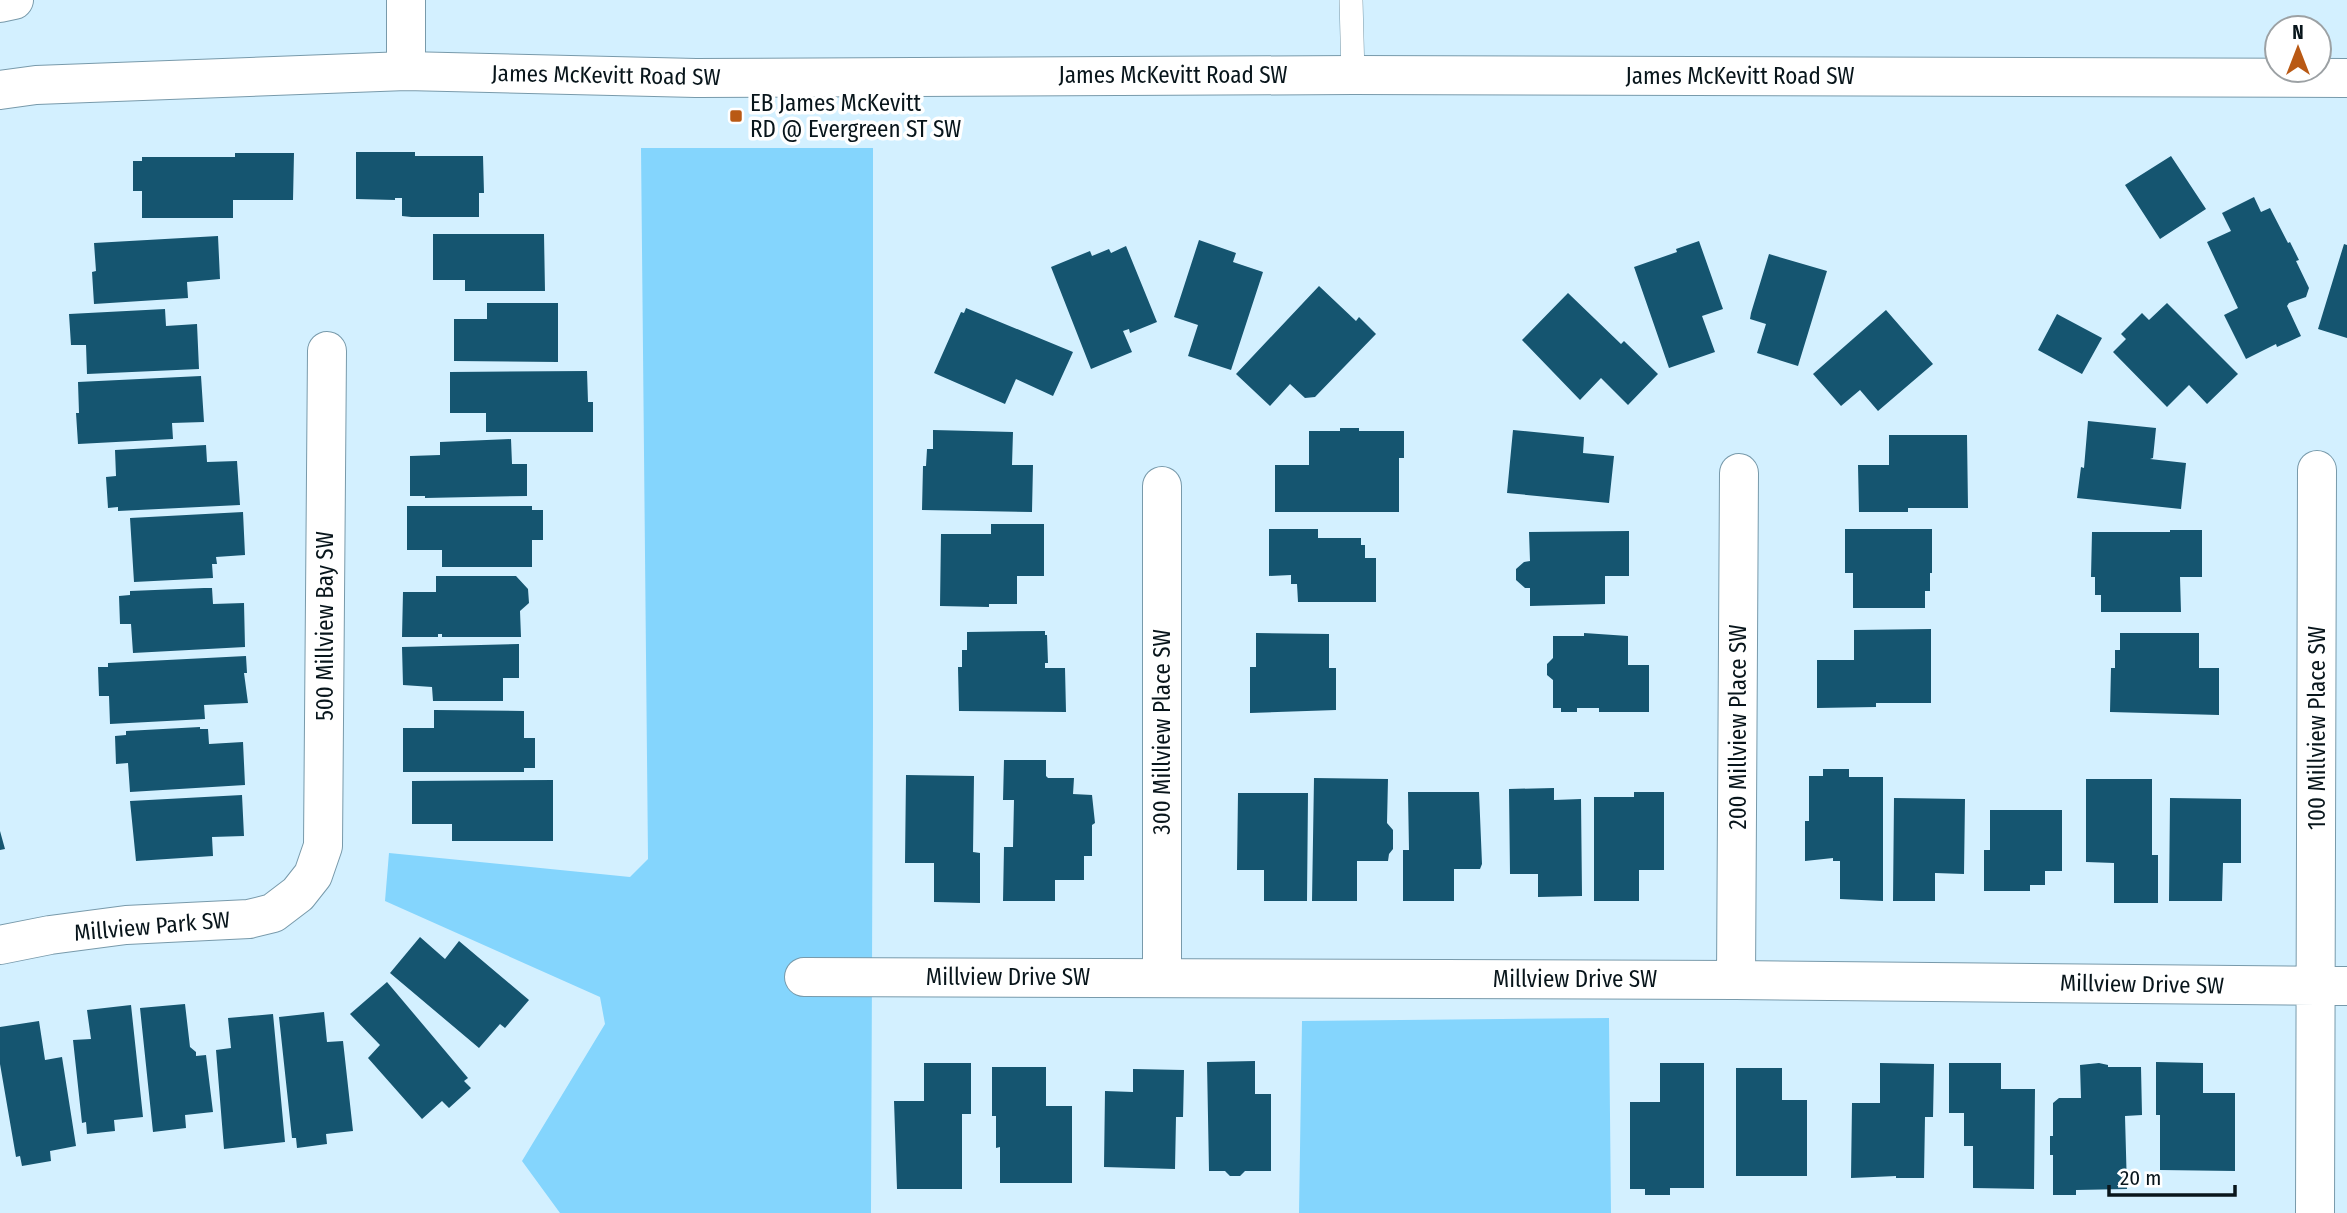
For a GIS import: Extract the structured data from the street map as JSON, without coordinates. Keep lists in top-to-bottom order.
{
  "streets": {
    "street": [
      "James McKevitt Road SW",
      "500 Millview Bay SW",
      "200 Millview Place SW",
      "100 Millview Place SW",
      "300 Millview Place SW",
      "Millview Park SW",
      "Millview Drive SW"
    ]
  },
  "crossings": [
    ["500 Millview Bay SW", "Millview Park SW"],
    ["200 Millview Place SW", "Millview Drive SW"],
    ["100 Millview Place SW", "Millview Drive SW"],
    ["300 Millview Place SW", "Millview Drive SW"]
  ],
  "places": {
    "transit": ["EB James McKevitt RD @ Evergreen ST SW"]
  },
  "scale_bar": "20 m",
  "north": "top"
}
